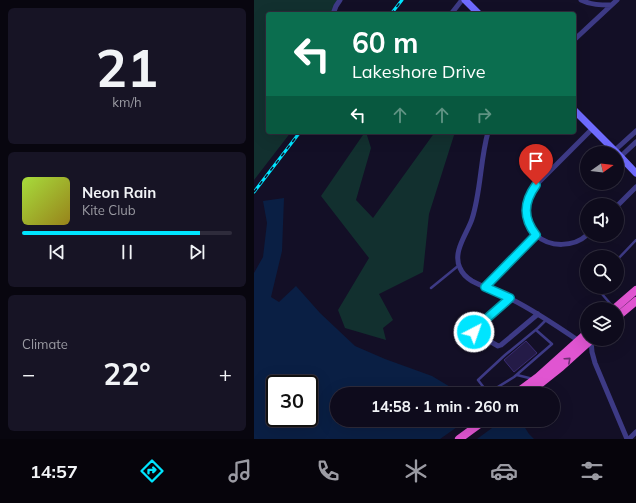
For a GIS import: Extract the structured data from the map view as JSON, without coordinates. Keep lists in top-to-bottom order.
{
  "north": "right",
  "page": {
    "tile": [
      ["21", "km/h"],
      "Climate"
    ],
    "turn": ["60 m", "Lakeshore Drive"],
    "song": ["Neon Rain", "Kite Club"],
    "heat": ["−", "22°", "+"],
    "limit": "30",
    "trip": "14:58 · 1 min · 260 m",
    "tabs": "14:57"
  }
}
